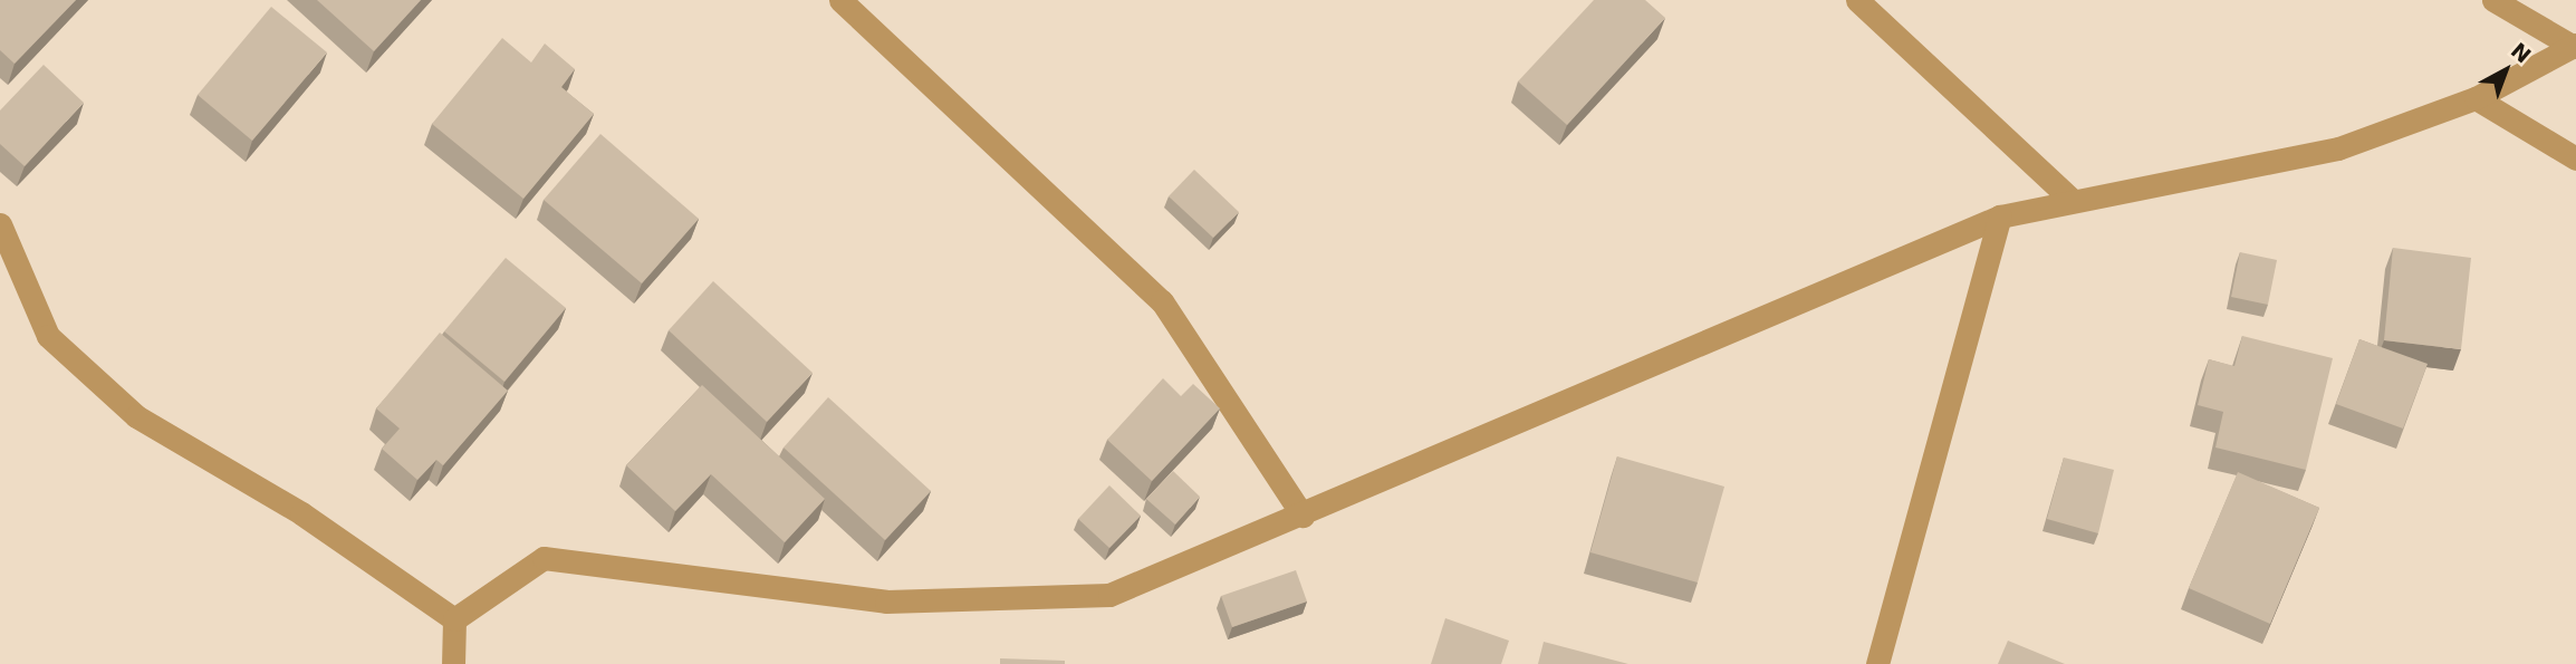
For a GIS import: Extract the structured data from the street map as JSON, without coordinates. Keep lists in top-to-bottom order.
{
  "north": "top right"
}
